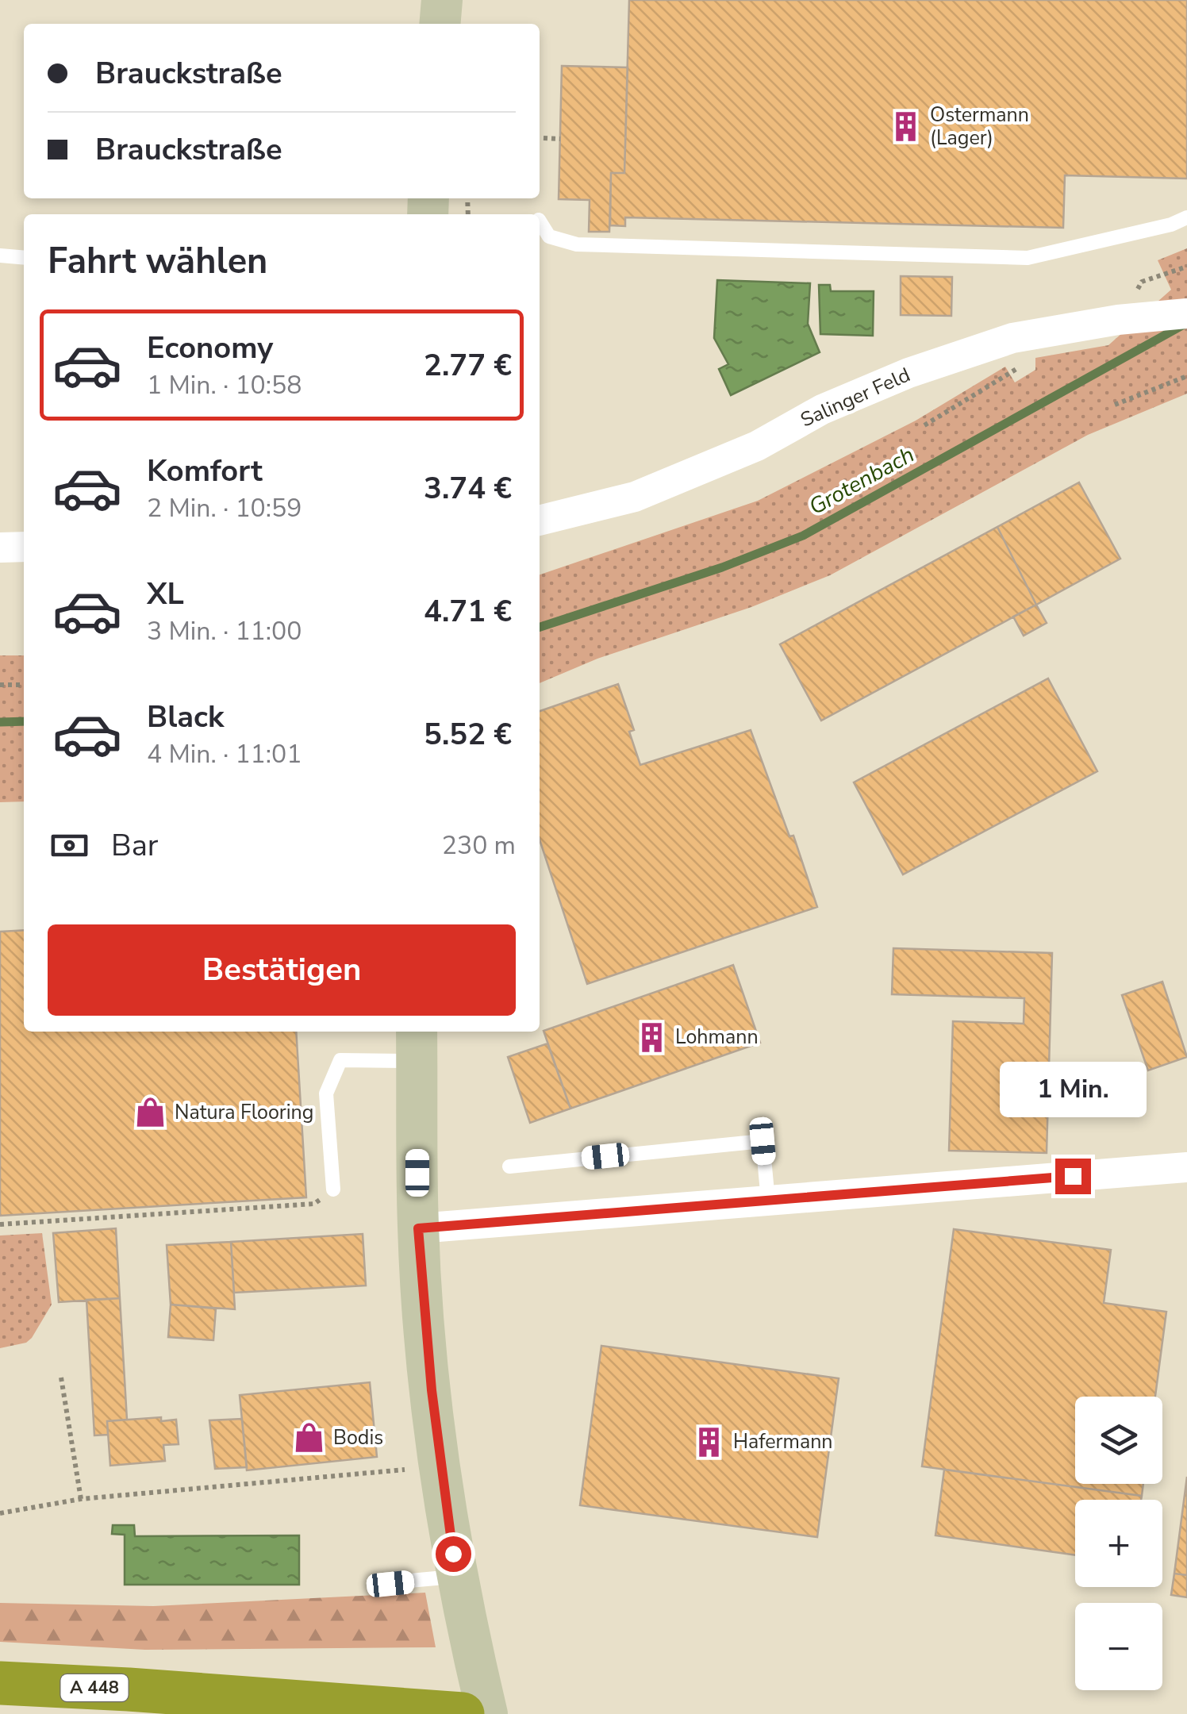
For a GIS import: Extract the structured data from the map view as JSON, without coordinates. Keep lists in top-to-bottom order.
{
  "streets": {
    "highway": ["A 448"],
    "street": ["Salinger Feld"]
  },
  "water": ["Grotenbach"],
  "places": {
    "building": ["Ostermann (Lager)", "Lohmann", "Hafermann"],
    "shop": ["Natura Flooring", "Bodis"]
  },
  "page": {
    "banner": ["Brauckstraße", "Brauckstraße"],
    "heading": "Fahrt wählen",
    "list": [
      {
        "name": "Economy",
        "note": "1 Min. · 10:58",
        "value": "2.77 €"
      },
      {
        "name": "Komfort",
        "note": "2 Min. · 10:59",
        "value": "3.74 €"
      },
      {
        "name": "XL",
        "note": "3 Min. · 11:00",
        "value": "4.71 €"
      },
      {
        "name": "Black",
        "note": "4 Min. · 11:01",
        "value": "5.52 €"
      }
    ],
    "pay": ["Bar", "230 m"],
    "buttons": "Bestätigen",
    "bubble": "1 Min.",
    "map_buttons": ["+", "−"]
  }
}
